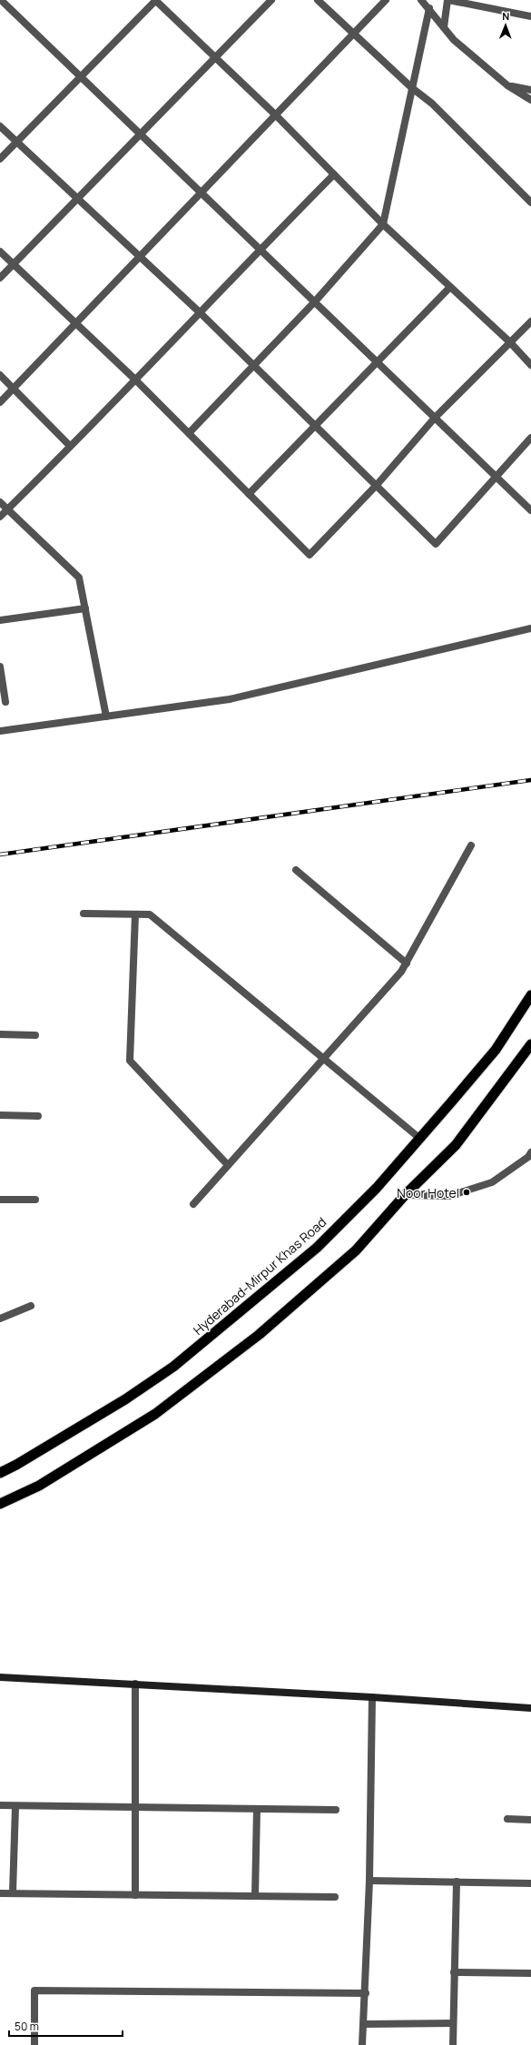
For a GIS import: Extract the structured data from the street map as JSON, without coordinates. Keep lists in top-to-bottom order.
{
  "streets": {
    "highway": ["Hyderabad-Mirpur Khas Road"]
  },
  "places": ["Noor Hotel"],
  "scale_bar": "50 m",
  "north": "top"
}
